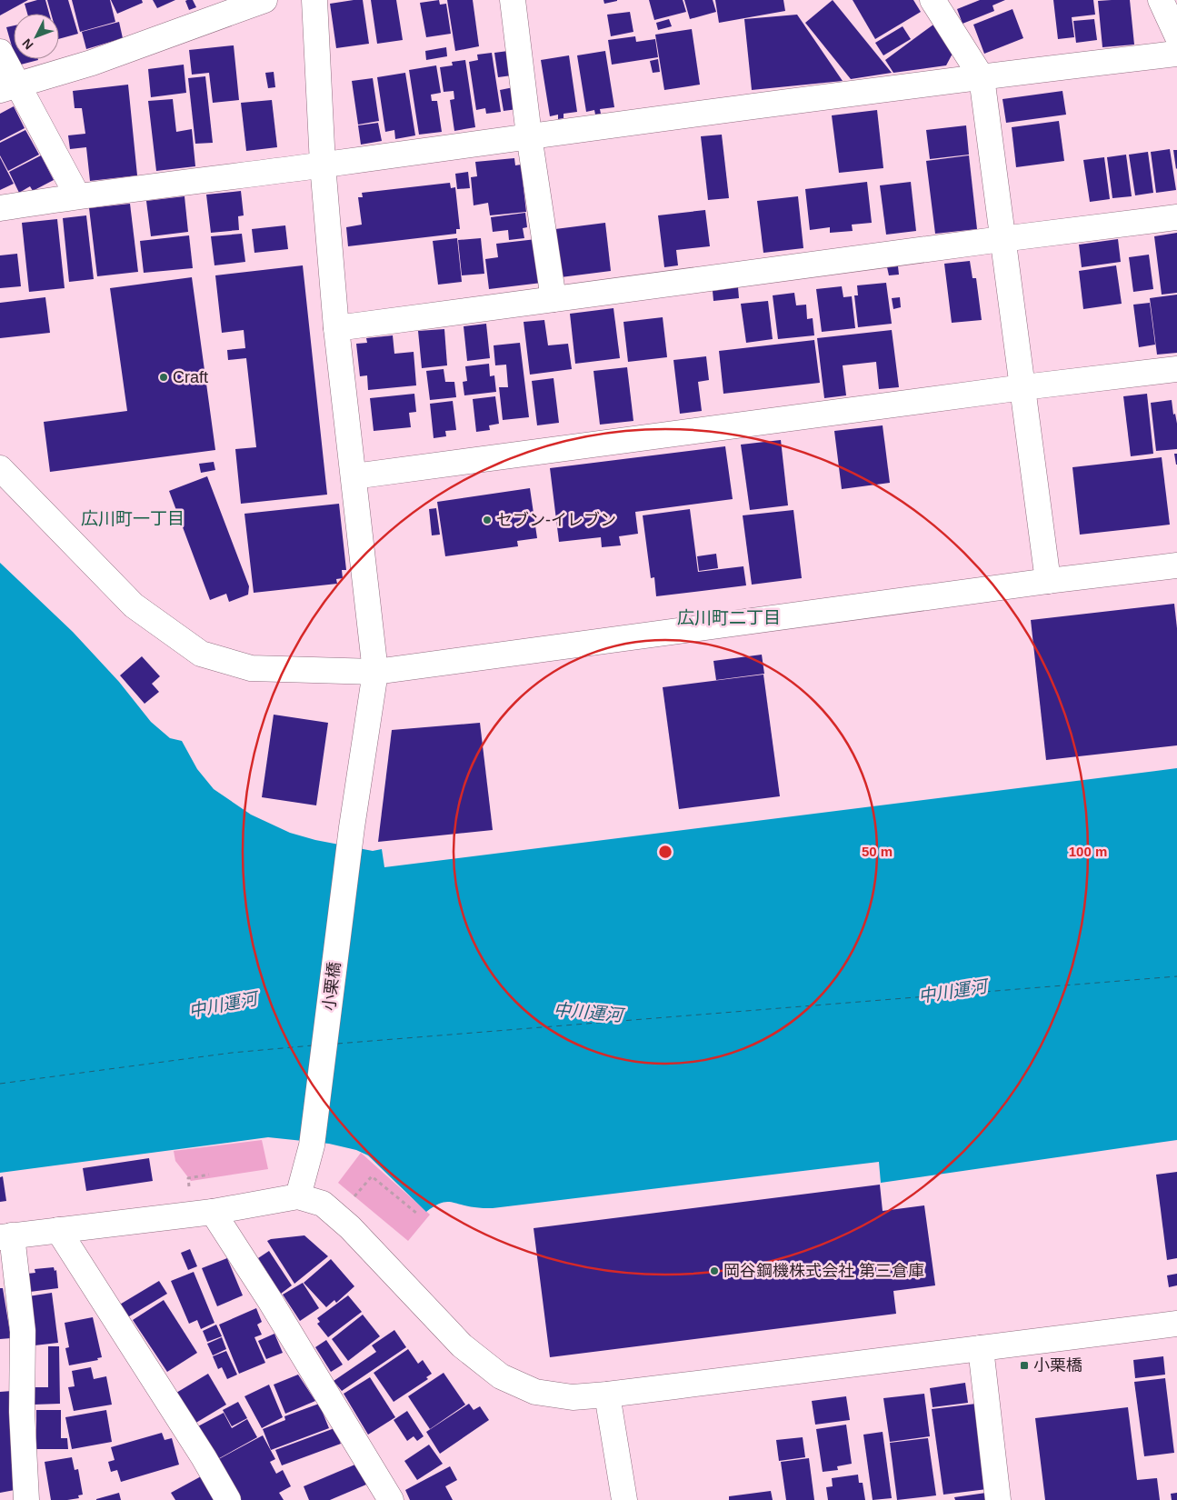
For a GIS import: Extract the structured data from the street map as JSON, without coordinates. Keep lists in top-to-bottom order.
{
  "streets": {
    "street": ["小栗橋"]
  },
  "districts": ["広川町一丁目", "広川町二丁目"],
  "water": ["中川運河"],
  "places": {
    "other": ["Craft", "セブン-イレブン", "岡谷鋼機株式会社 第三倉庫"],
    "transit": ["小栗橋"]
  },
  "north": "bottom left",
  "rings": ["50 m", "100 m"]
}
